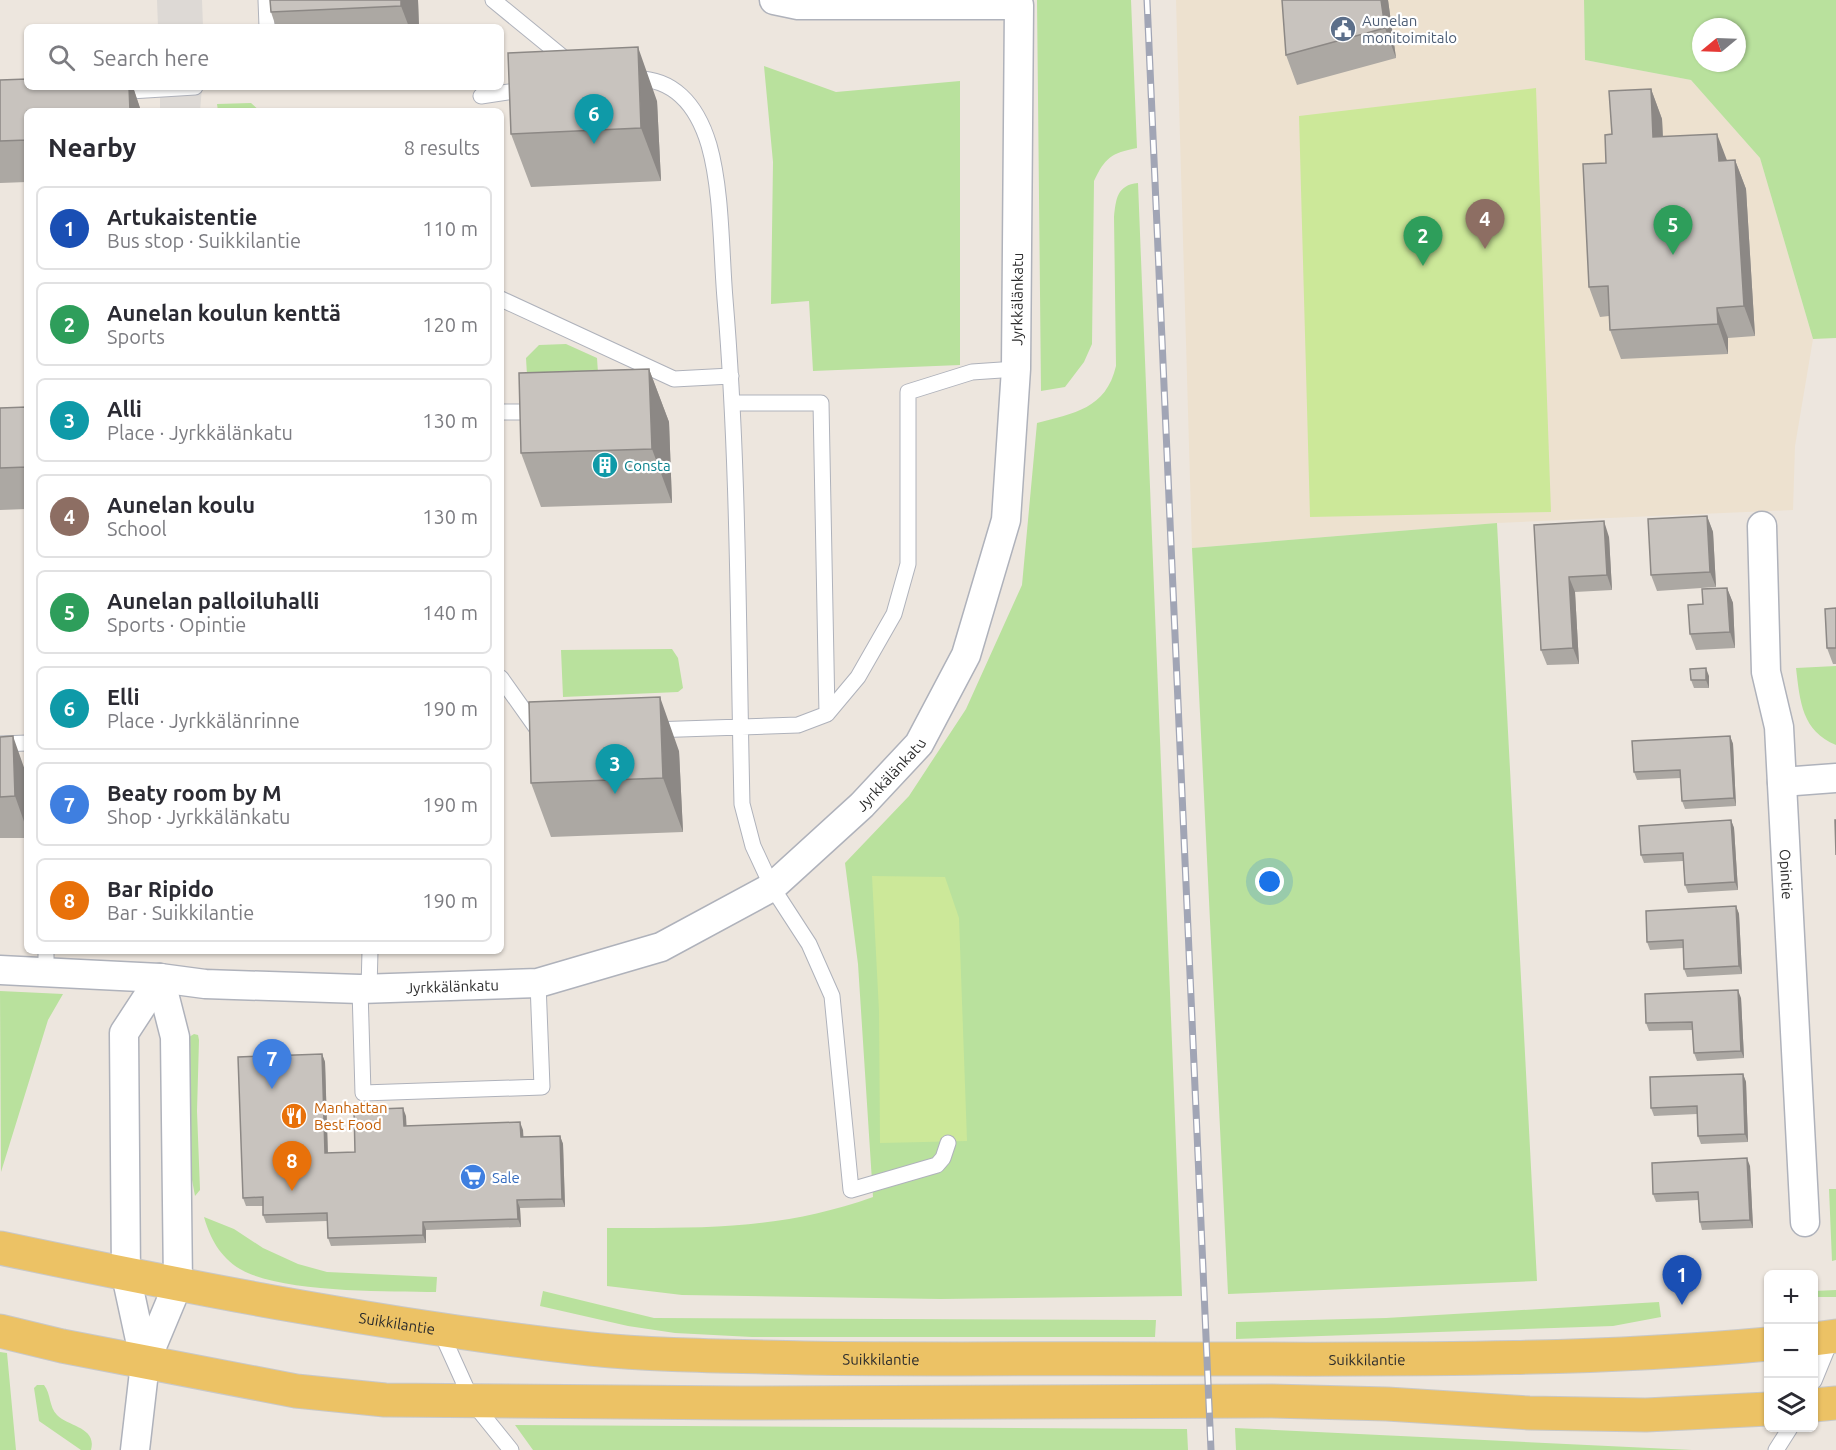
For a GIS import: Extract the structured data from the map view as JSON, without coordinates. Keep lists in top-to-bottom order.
{
  "streets": {
    "main road": ["Suikkilantie"],
    "street": ["Jyrkkälänkatu", "Opintie"]
  },
  "places": {
    "public building": ["Aunelan monitoimitalo"],
    "building": ["Consta"],
    "restaurant": ["Manhattan Best Food"],
    "supermarket": ["Sale"]
  },
  "north": "left",
  "page": {
    "search": "Search here",
    "pins": [
      "6",
      "4",
      "5",
      "2",
      "3",
      "7",
      "8",
      "1"
    ],
    "heading": ["Nearby", "8 results"],
    "list": [
      {
        "mark": "1",
        "name": "Artukaistentie",
        "note": "Bus stop · Suikkilantie",
        "value": "110 m"
      },
      {
        "mark": "2",
        "name": "Aunelan koulun kenttä",
        "note": "Sports",
        "value": "120 m"
      },
      {
        "mark": "3",
        "name": "Alli",
        "note": "Place · Jyrkkälänkatu",
        "value": "130 m"
      },
      {
        "mark": "4",
        "name": "Aunelan koulu",
        "note": "School",
        "value": "130 m"
      },
      {
        "mark": "5",
        "name": "Aunelan palloiluhalli",
        "note": "Sports · Opintie",
        "value": "140 m"
      },
      {
        "mark": "6",
        "name": "Elli",
        "note": "Place · Jyrkkälänrinne",
        "value": "190 m"
      },
      {
        "mark": "7",
        "name": "Beaty room by M",
        "note": "Shop · Jyrkkälänkatu",
        "value": "190 m"
      },
      {
        "mark": "8",
        "name": "Bar Ripido",
        "note": "Bar · Suikkilantie",
        "value": "190 m"
      }
    ],
    "map_buttons": ["+", "−"]
  }
}
